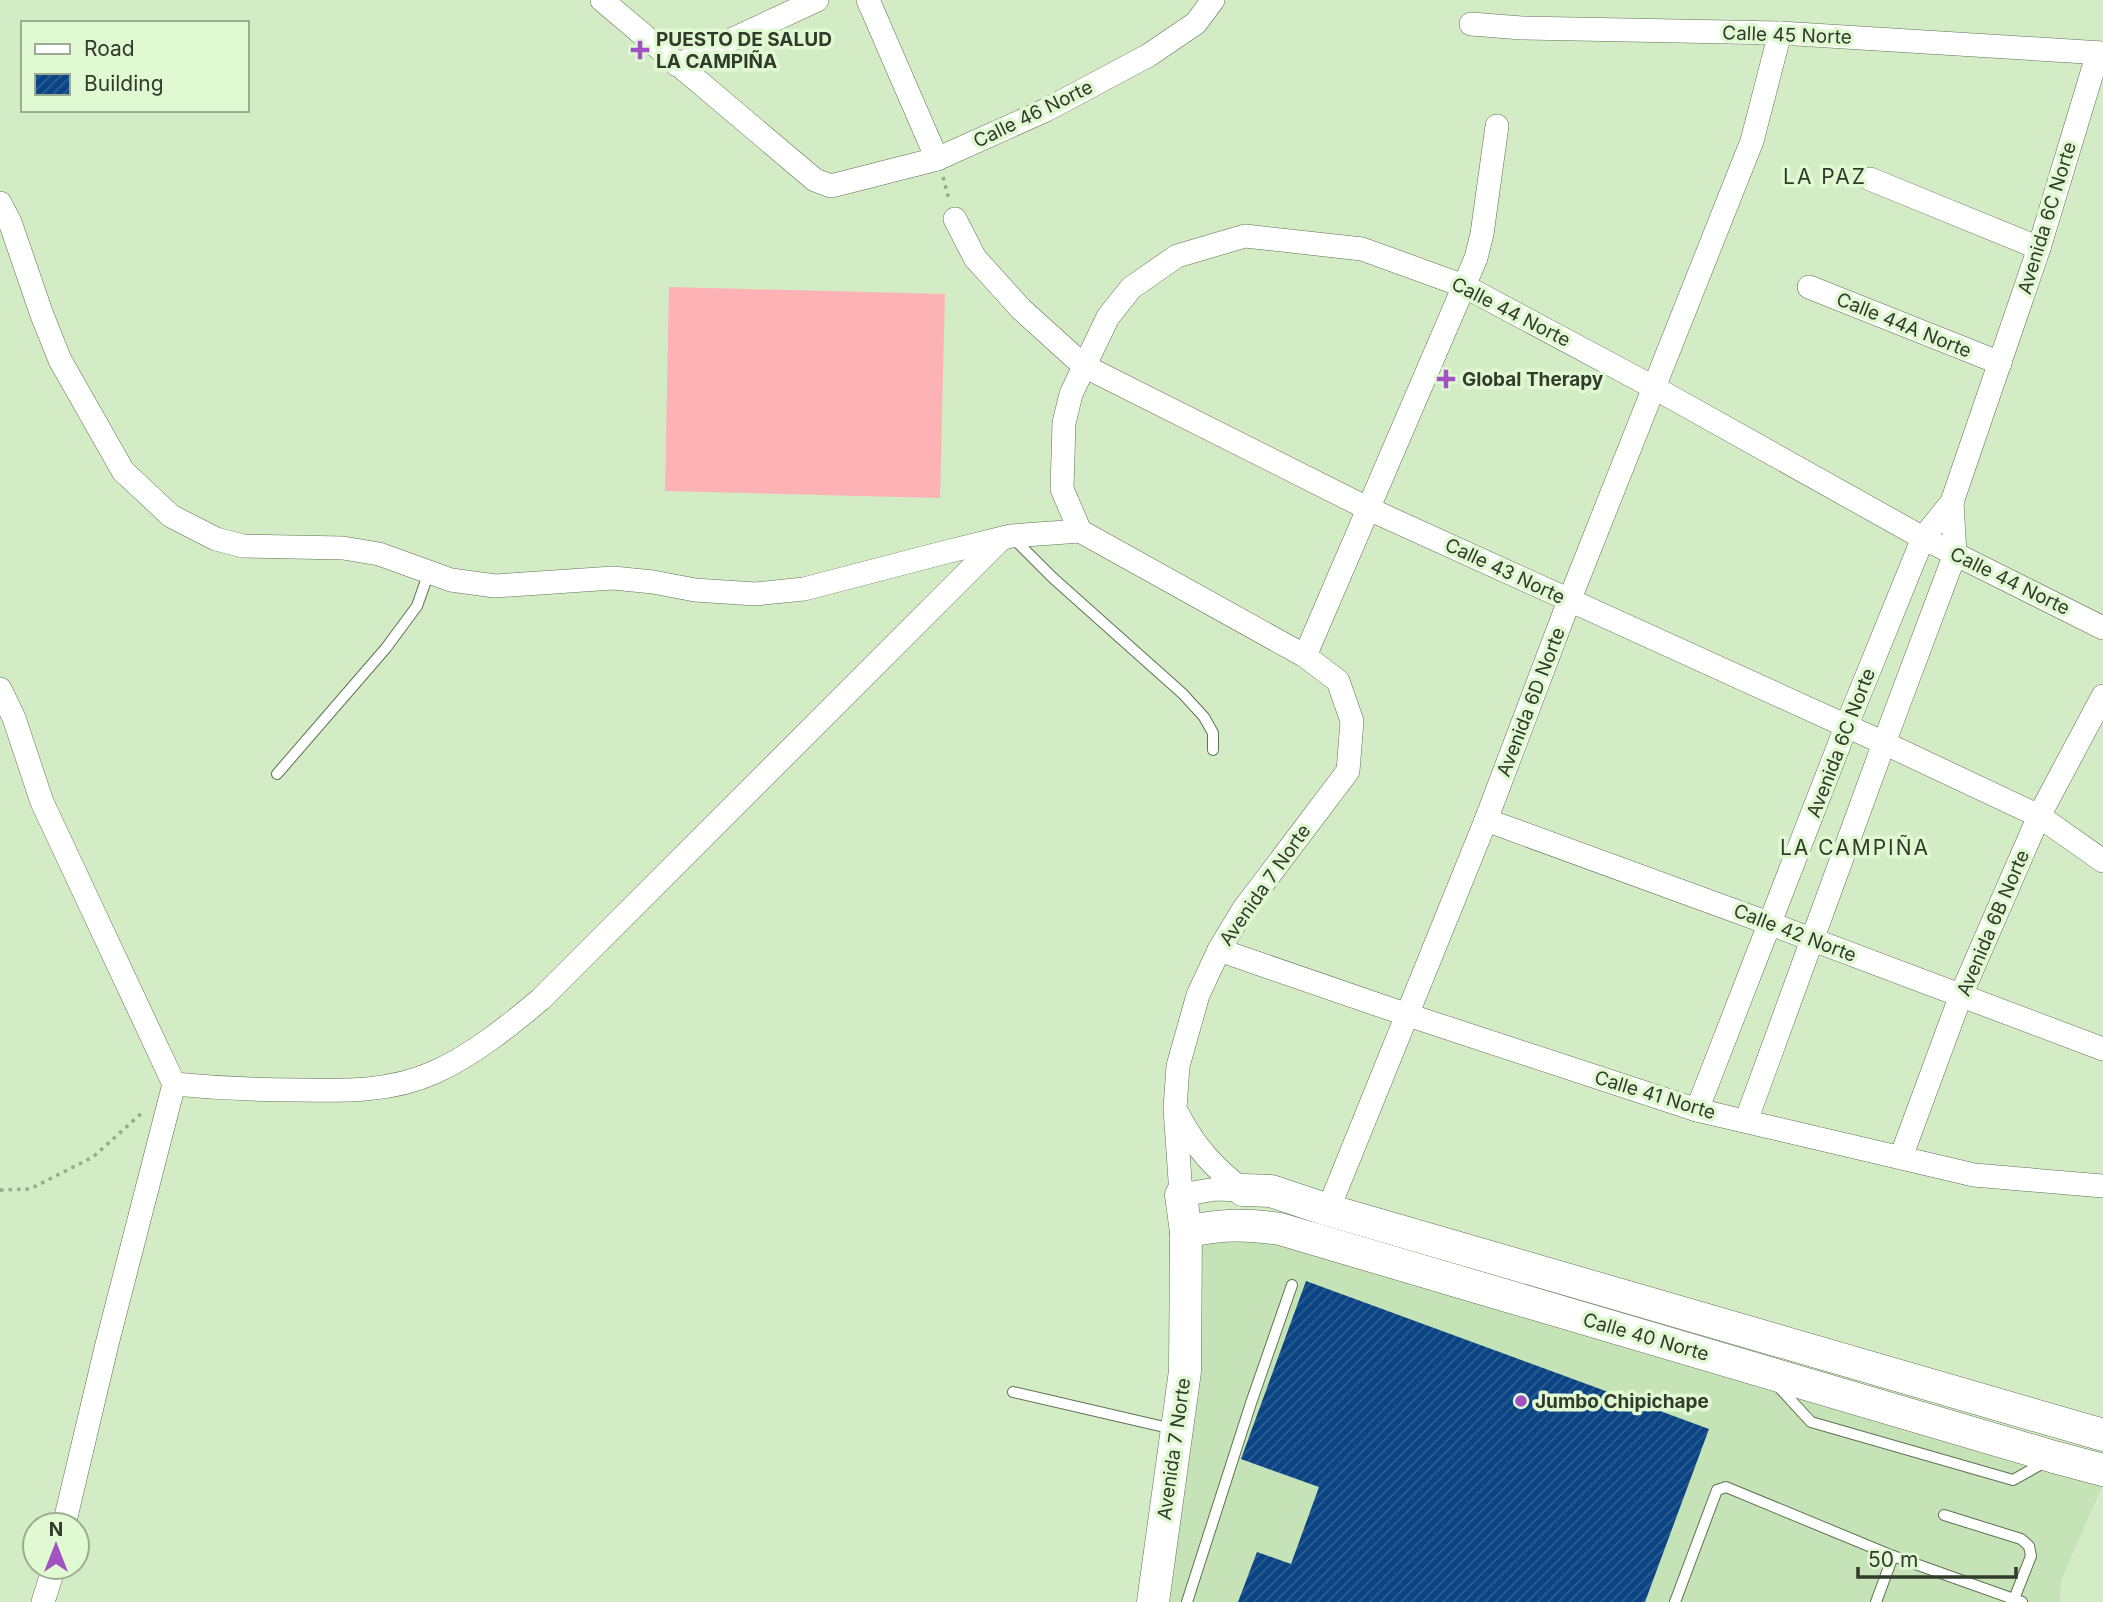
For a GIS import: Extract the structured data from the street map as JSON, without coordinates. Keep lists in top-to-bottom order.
{
  "streets": {
    "street": [
      "Calle 45 Norte",
      "Calle 46 Norte",
      "Avenida 6C Norte",
      "Calle 44 Norte",
      "Calle 44A Norte",
      "Calle 43 Norte",
      "Avenida 6D Norte",
      "Avenida 7 Norte",
      "Avenida 6B Norte",
      "Calle 42 Norte",
      "Calle 41 Norte",
      "Calle 40 Norte"
    ]
  },
  "crossings": [
    ["Calle 45 Norte", "Avenida 6C Norte"],
    ["Calle 45 Norte", "Avenida 6D Norte"],
    ["Avenida 6C Norte", "Calle 44 Norte"],
    ["Avenida 6C Norte", "Calle 44A Norte"],
    ["Avenida 6C Norte", "Calle 43 Norte"],
    ["Avenida 6C Norte", "Calle 42 Norte"],
    ["Avenida 6C Norte", "Calle 41 Norte"],
    ["Calle 44 Norte", "Calle 43 Norte"],
    ["Calle 44 Norte", "Avenida 6D Norte"],
    ["Calle 44 Norte", "Avenida 7 Norte"],
    ["Calle 43 Norte", "Avenida 6D Norte"],
    ["Calle 43 Norte", "Avenida 6B Norte"],
    ["Avenida 6D Norte", "Calle 42 Norte"],
    ["Avenida 6D Norte", "Calle 41 Norte"],
    ["Avenida 6D Norte", "Calle 40 Norte"],
    ["Avenida 7 Norte", "Calle 41 Norte"],
    ["Avenida 7 Norte", "Calle 40 Norte"],
    ["Avenida 6B Norte", "Calle 42 Norte"],
    ["Avenida 6B Norte", "Calle 41 Norte"]
  ],
  "districts": ["LA PAZ", "LA CAMPIÑA"],
  "places": {
    "health": ["PUESTO DE SALUD LA CAMPIÑA", "Global Therapy"],
    "other": ["Jumbo Chipichape"]
  },
  "legend": ["Road", "Building"],
  "scale_bar": "50 m",
  "north": "top"
}
